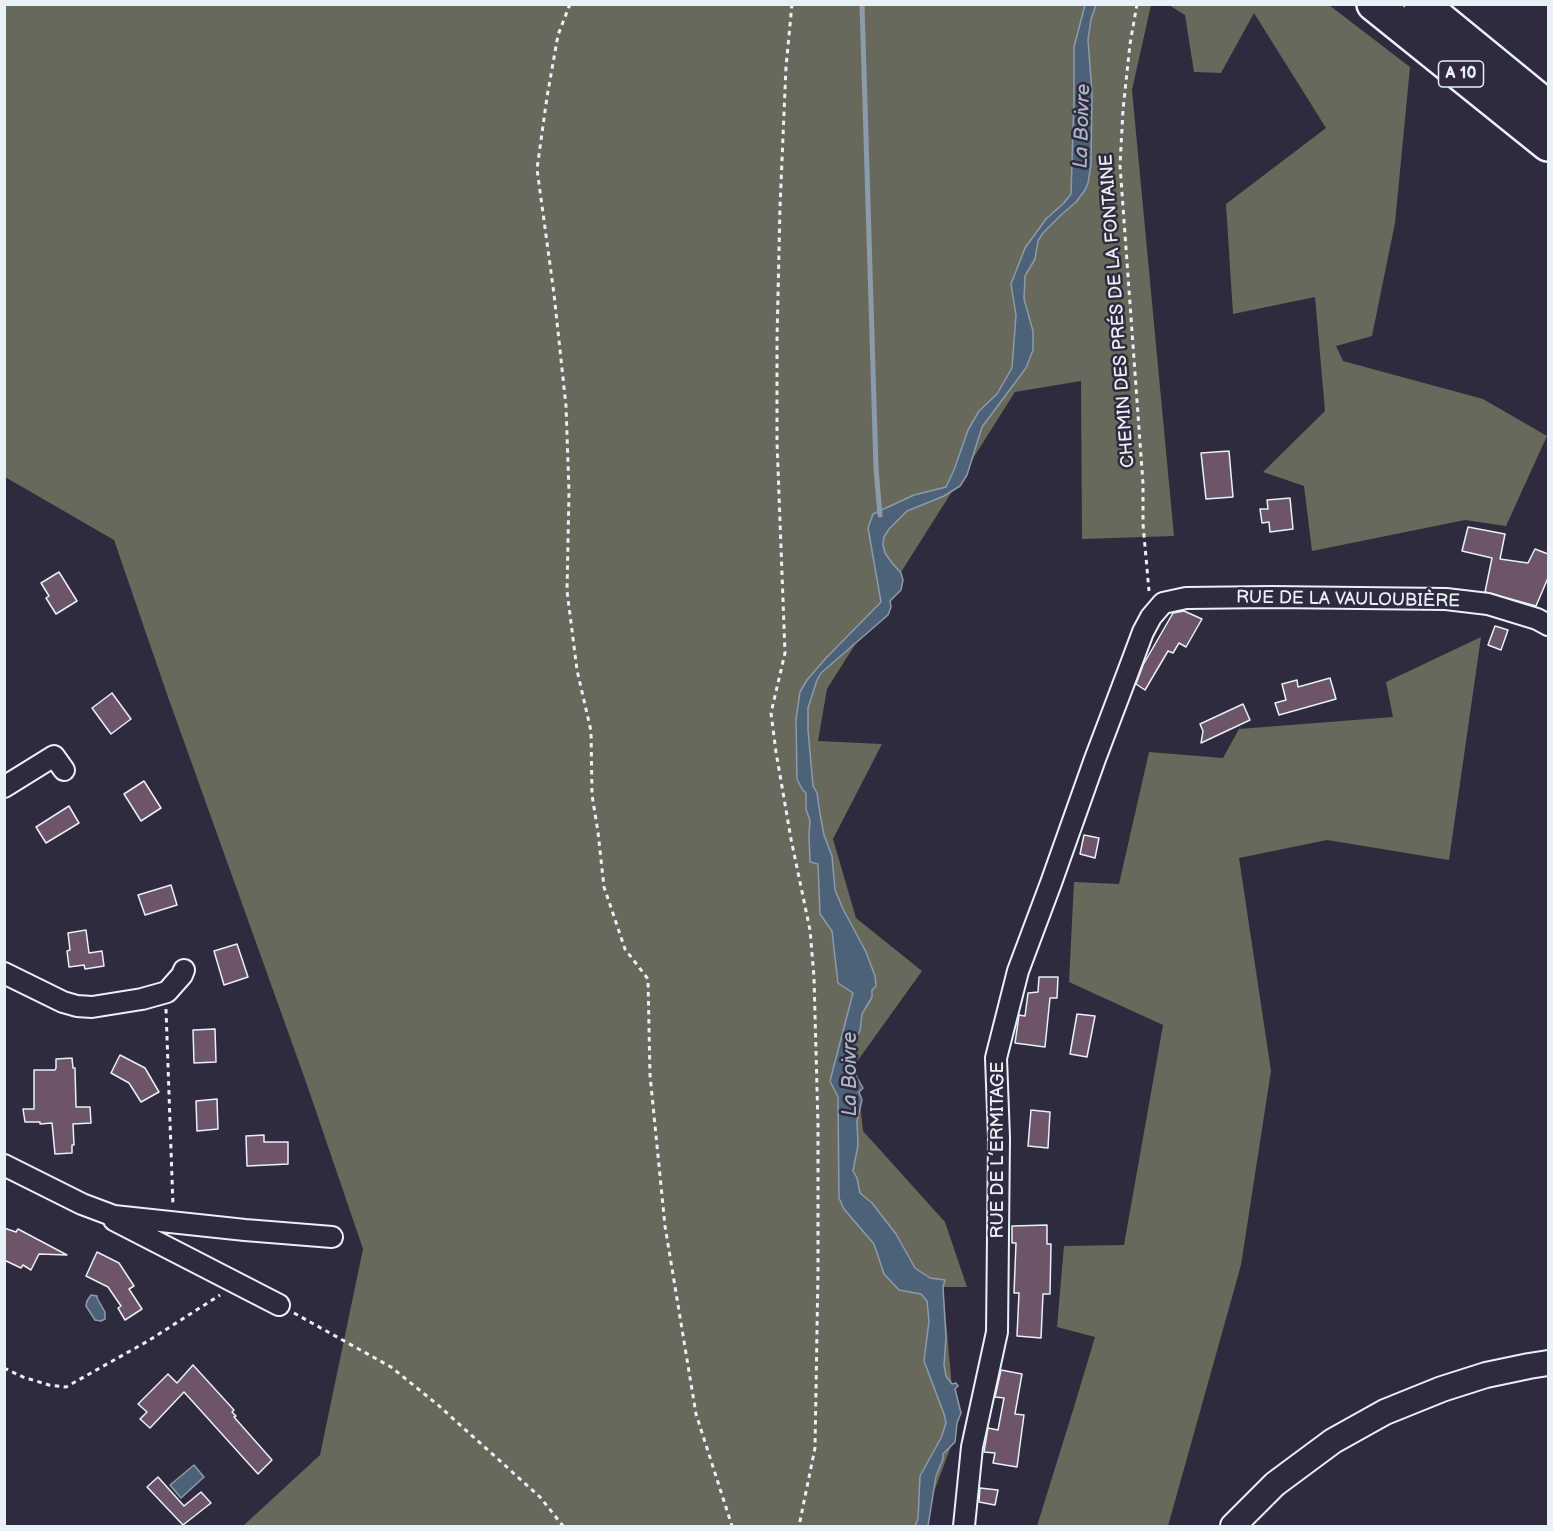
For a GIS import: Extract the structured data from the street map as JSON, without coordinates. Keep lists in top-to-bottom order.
{
  "streets": {
    "highway": ["A 10"],
    "street": ["RUE DE LA VAULOUBIÈRE", "RUE DE L’ERMITAGE"],
    "path": ["CHEMIN DES PRÉS DE LA FONTAINE"]
  },
  "crossings": [
    ["CHEMIN DES PRÉS DE LA FONTAINE", "RUE DE LA VAULOUBIÈRE"],
    ["CHEMIN DES PRÉS DE LA FONTAINE", "RUE DE L’ERMITAGE"],
    ["RUE DE LA VAULOUBIÈRE", "RUE DE L’ERMITAGE"]
  ],
  "water": ["La Boivre"]
}
